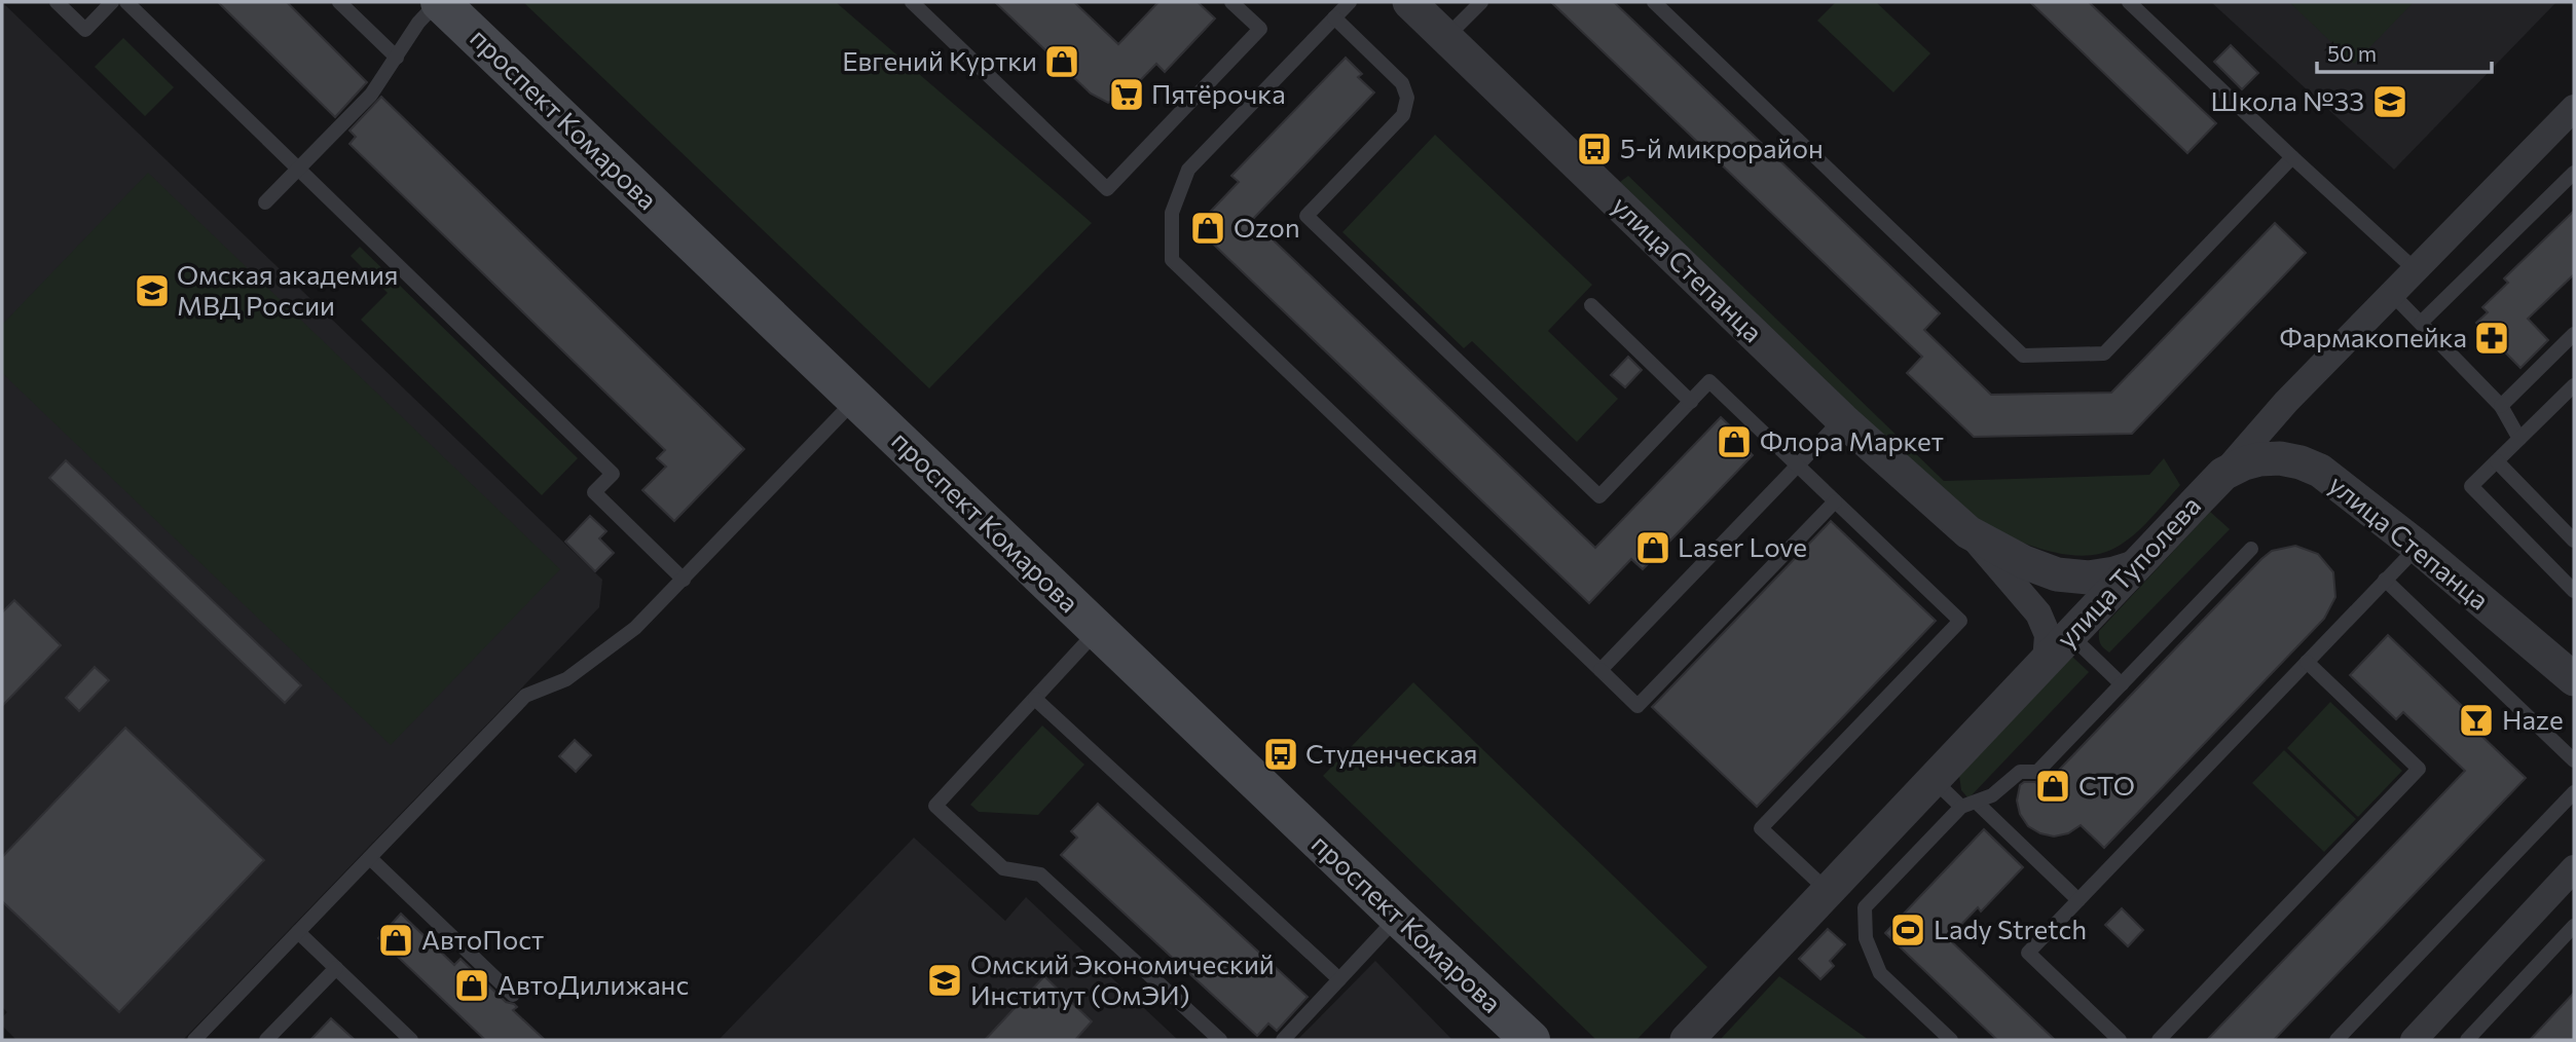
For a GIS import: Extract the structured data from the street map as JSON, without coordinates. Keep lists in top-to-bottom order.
{
  "streets": {
    "main road": ["проспект Комарова"],
    "street": ["улица Степанца", "улица Туполева"]
  },
  "crossings": [
    ["улица Степанца", "улица Туполева"]
  ],
  "places": {
    "shop": [
      "Евгений Куртки",
      "Ozon",
      "Флора Маркет",
      "Laser Love",
      "СТО",
      "АвтоПост",
      "АвтоДилижанс"
    ],
    "supermarket": ["Пятёрочка"],
    "school or university": ["Школа №33", "Омская академия МВД России", "Омский Экономический Институт (ОмЭИ)"],
    "bus stop": ["5-й микрорайон", "Студенческая"],
    "pharmacy": ["Фармакопейка"],
    "bar": ["Haze"],
    "sports": ["Lady Stretch"]
  },
  "scale_bar": "50 m"
}
